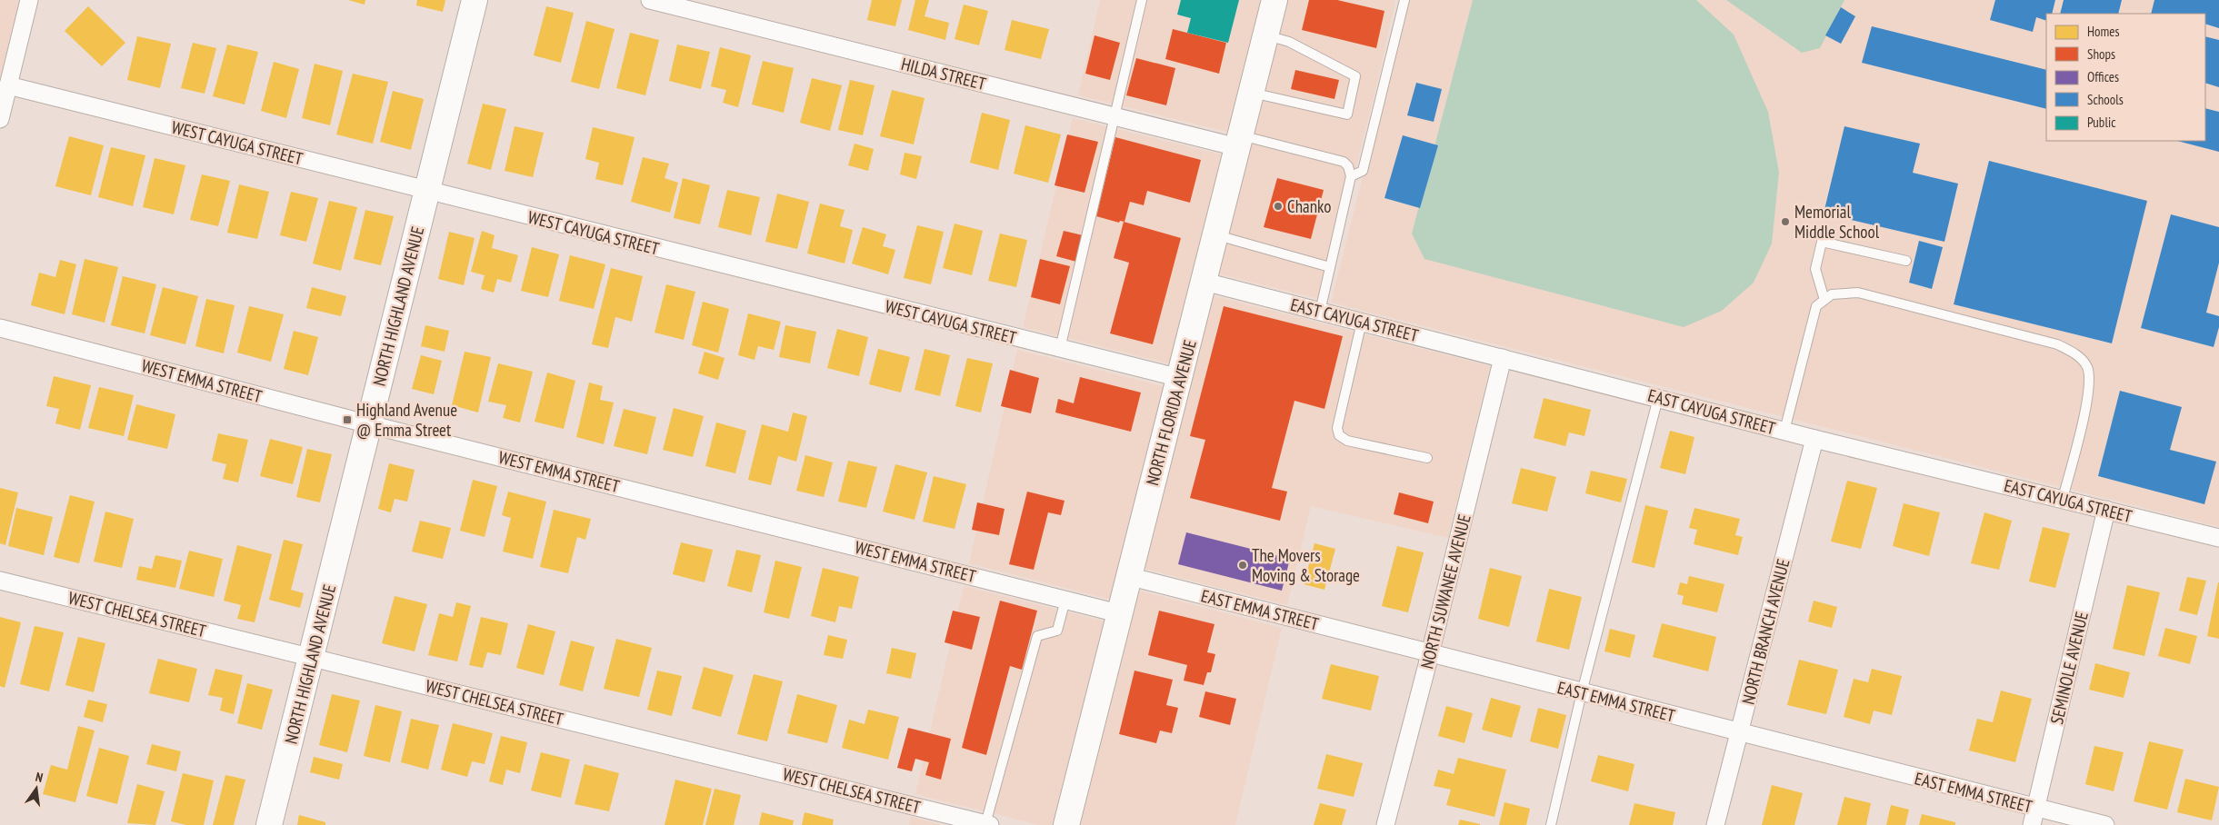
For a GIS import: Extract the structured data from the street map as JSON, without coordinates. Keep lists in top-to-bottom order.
{
  "streets": {
    "main road": ["NORTH HIGHLAND AVENUE", "NORTH FLORIDA AVENUE"],
    "street": [
      "HILDA STREET",
      "WEST CAYUGA STREET",
      "EAST CAYUGA STREET",
      "WEST EMMA STREET",
      "NORTH SUWANEE AVENUE",
      "EAST EMMA STREET",
      "WEST CHELSEA STREET",
      "NORTH BRANCH AVENUE",
      "SEMINOLE AVENUE"
    ]
  },
  "crossings": [
    ["HILDA STREET", "NORTH FLORIDA AVENUE"],
    ["WEST CAYUGA STREET", "NORTH HIGHLAND AVENUE"],
    ["WEST CAYUGA STREET", "NORTH FLORIDA AVENUE"],
    ["NORTH HIGHLAND AVENUE", "WEST EMMA STREET"],
    ["NORTH HIGHLAND AVENUE", "WEST CHELSEA STREET"],
    ["EAST CAYUGA STREET", "NORTH FLORIDA AVENUE"],
    ["EAST CAYUGA STREET", "NORTH SUWANEE AVENUE"],
    ["EAST CAYUGA STREET", "NORTH BRANCH AVENUE"],
    ["EAST CAYUGA STREET", "SEMINOLE AVENUE"],
    ["WEST EMMA STREET", "NORTH FLORIDA AVENUE"],
    ["NORTH FLORIDA AVENUE", "EAST EMMA STREET"],
    ["NORTH SUWANEE AVENUE", "EAST EMMA STREET"],
    ["EAST EMMA STREET", "NORTH BRANCH AVENUE"],
    ["EAST EMMA STREET", "SEMINOLE AVENUE"]
  ],
  "places": {
    "other": ["Chanko", "Memorial Middle School", "The Movers Moving & Storage"],
    "transit": ["Highland Avenue @ Emma Street"]
  },
  "legend": [
    "Homes",
    "Shops",
    "Offices",
    "Schools",
    "Public"
  ],
  "north": "top"
}
